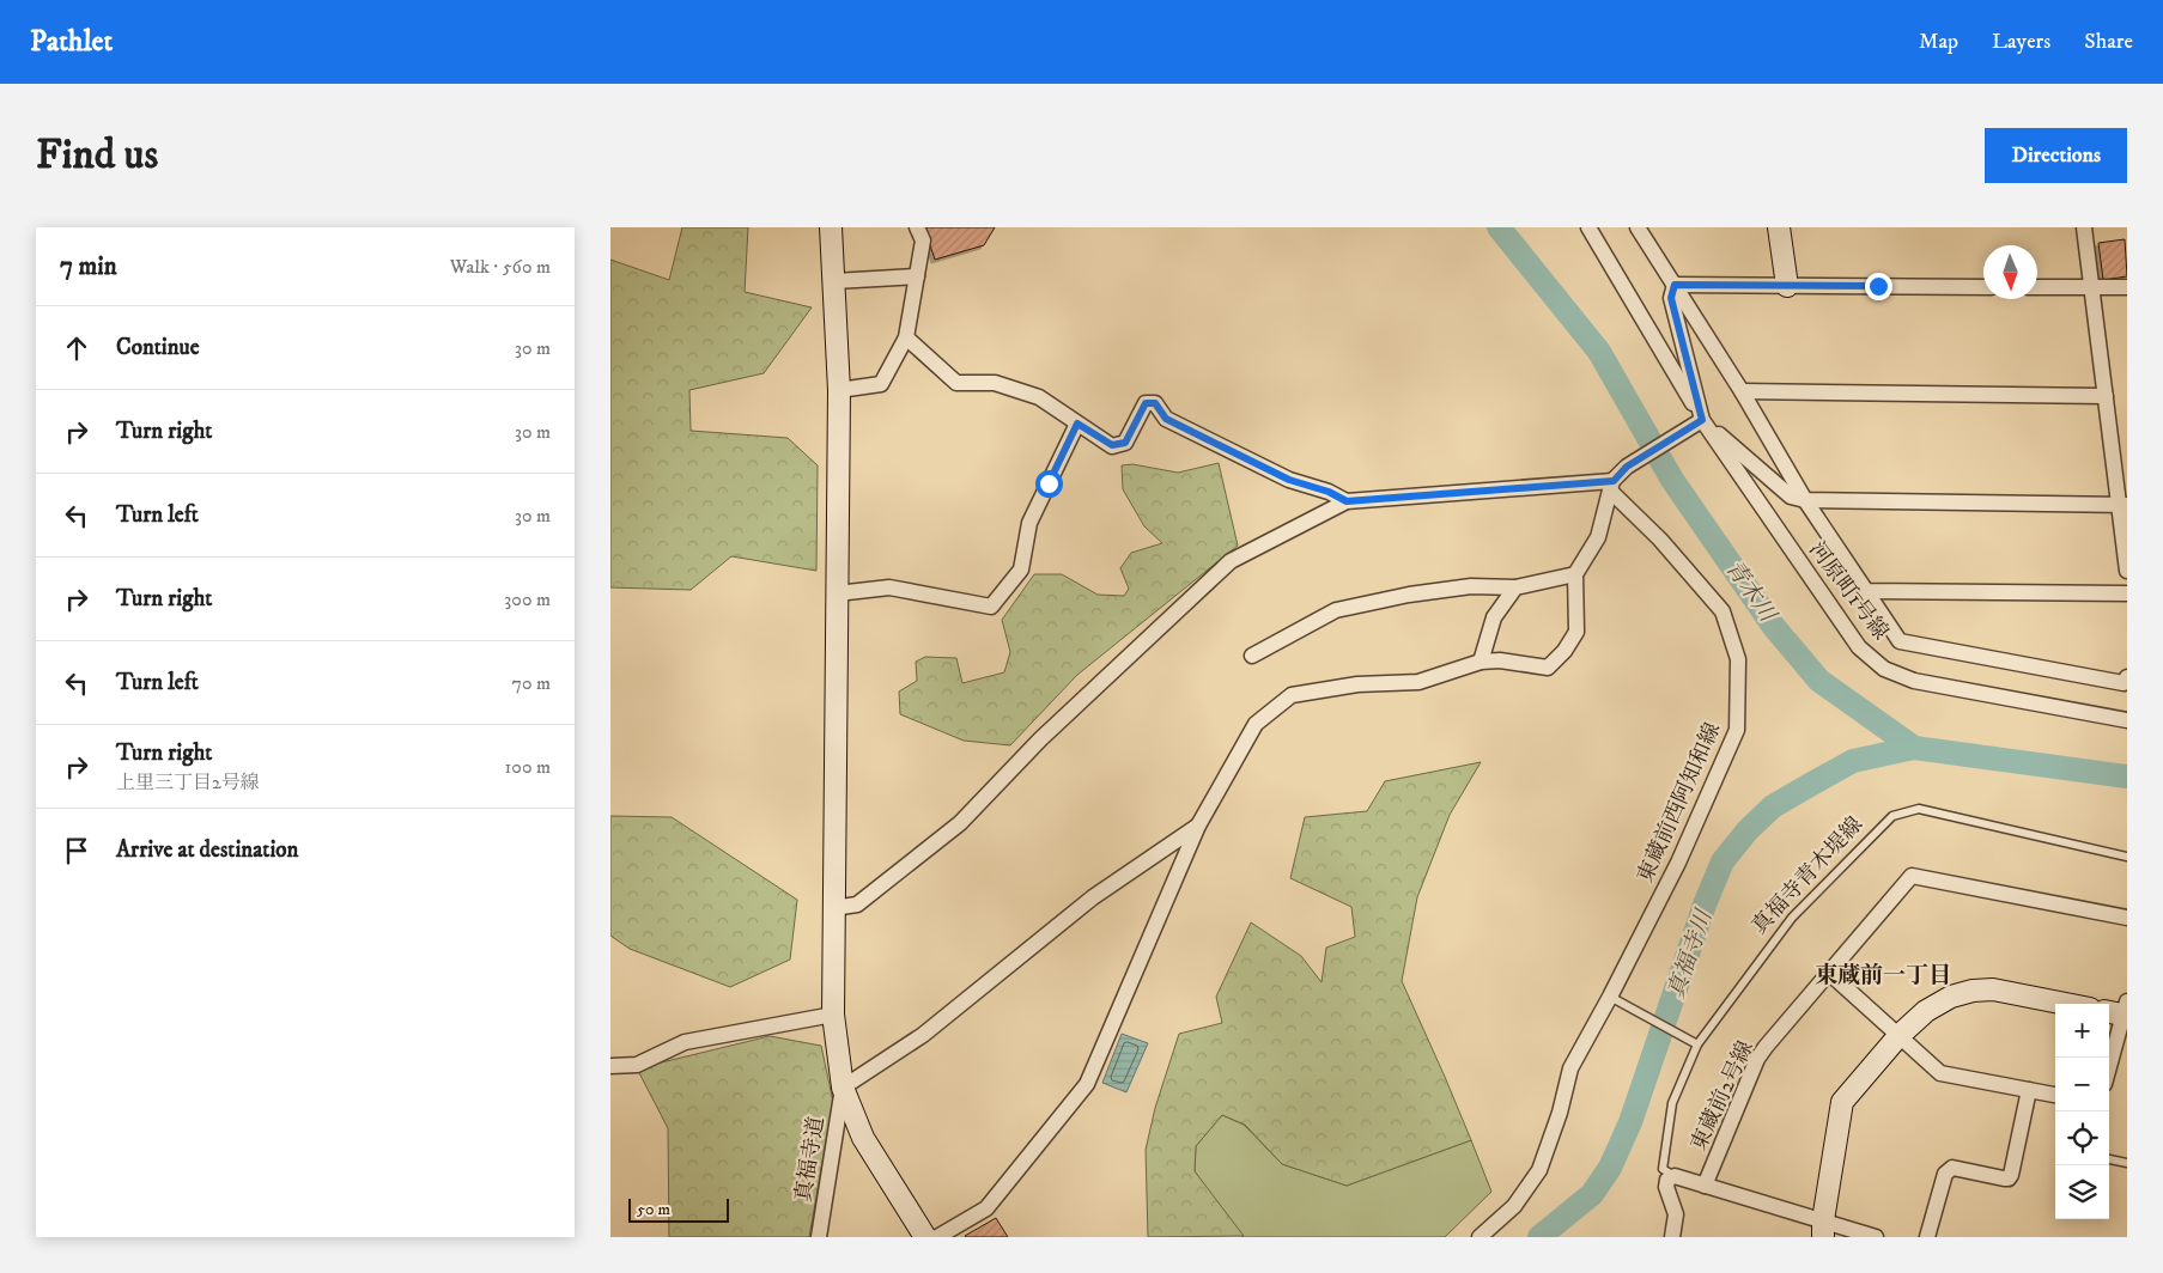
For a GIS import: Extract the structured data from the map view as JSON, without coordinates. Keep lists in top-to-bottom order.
{
  "streets": {
    "street": [
      "河原町1号線",
      "東蔵前西阿知和線",
      "東蔵前2号線",
      "真福寺道"
    ],
    "lane": ["真福寺青木堤線"]
  },
  "districts": ["東蔵前一丁目"],
  "water": ["青木川", "真福寺川"],
  "scale_bar": "50 m",
  "north": "bottom",
  "page": {
    "header": "Pathlet",
    "nav": ["Map", "Layers", "Share"],
    "buttons": "Directions",
    "title": "Find us",
    "heading": ["7 min", "Walk · 560 m"],
    "list": [
      ["Continue", "30 m"],
      ["Turn right", "30 m"],
      ["Turn left", "30 m"],
      ["Turn right", "300 m"],
      ["Turn left", "70 m"],
      ["Turn right", "上里三丁目2号線", "100 m"],
      "Arrive at destination"
    ],
    "map_buttons": ["+", "−"],
    "scale": "50 m"
  }
}
